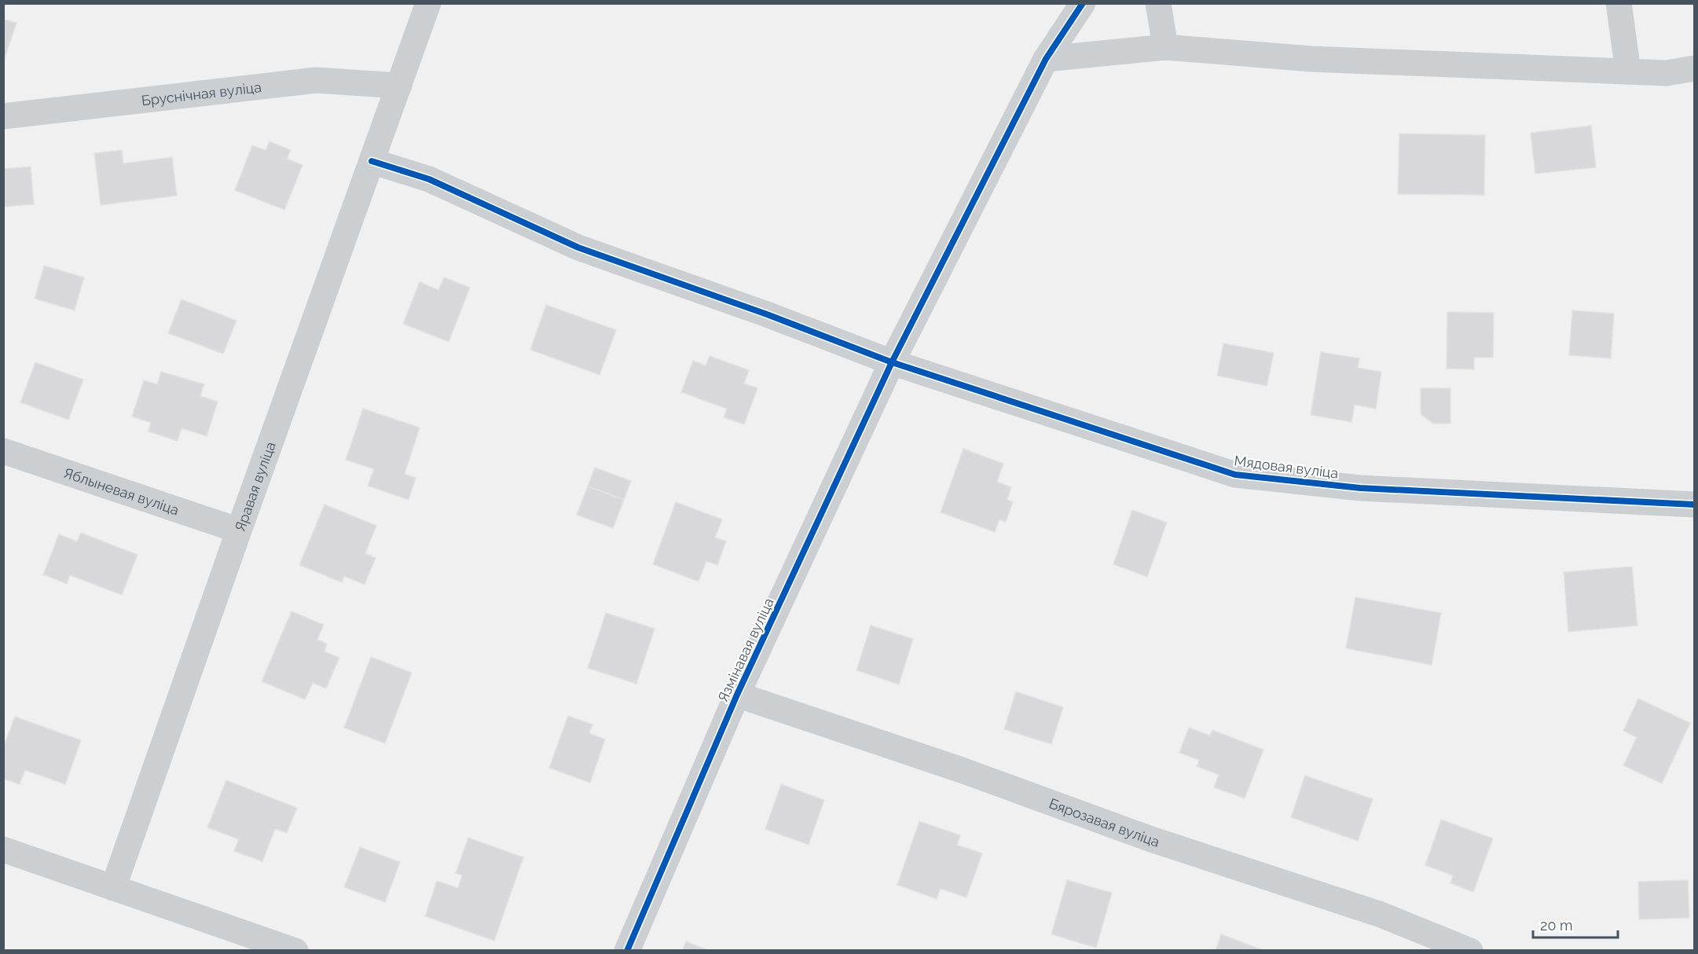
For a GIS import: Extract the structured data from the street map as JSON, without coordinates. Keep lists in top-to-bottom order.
{
  "streets": {
    "street": [
      "Бруснічная вуліца",
      "Мядовая вуліца",
      "Яравая вуліца",
      "Яблыневая вуліца",
      "Язмінавая вуліца",
      "Бярозавая вуліца"
    ]
  },
  "crossings": [
    ["Бруснічная вуліца", "Яравая вуліца"],
    ["Мядовая вуліца", "Яравая вуліца"],
    ["Мядовая вуліца", "Язмінавая вуліца"],
    ["Яравая вуліца", "Яблыневая вуліца"],
    ["Язмінавая вуліца", "Бярозавая вуліца"]
  ],
  "scale_bar": "20 m"
}
